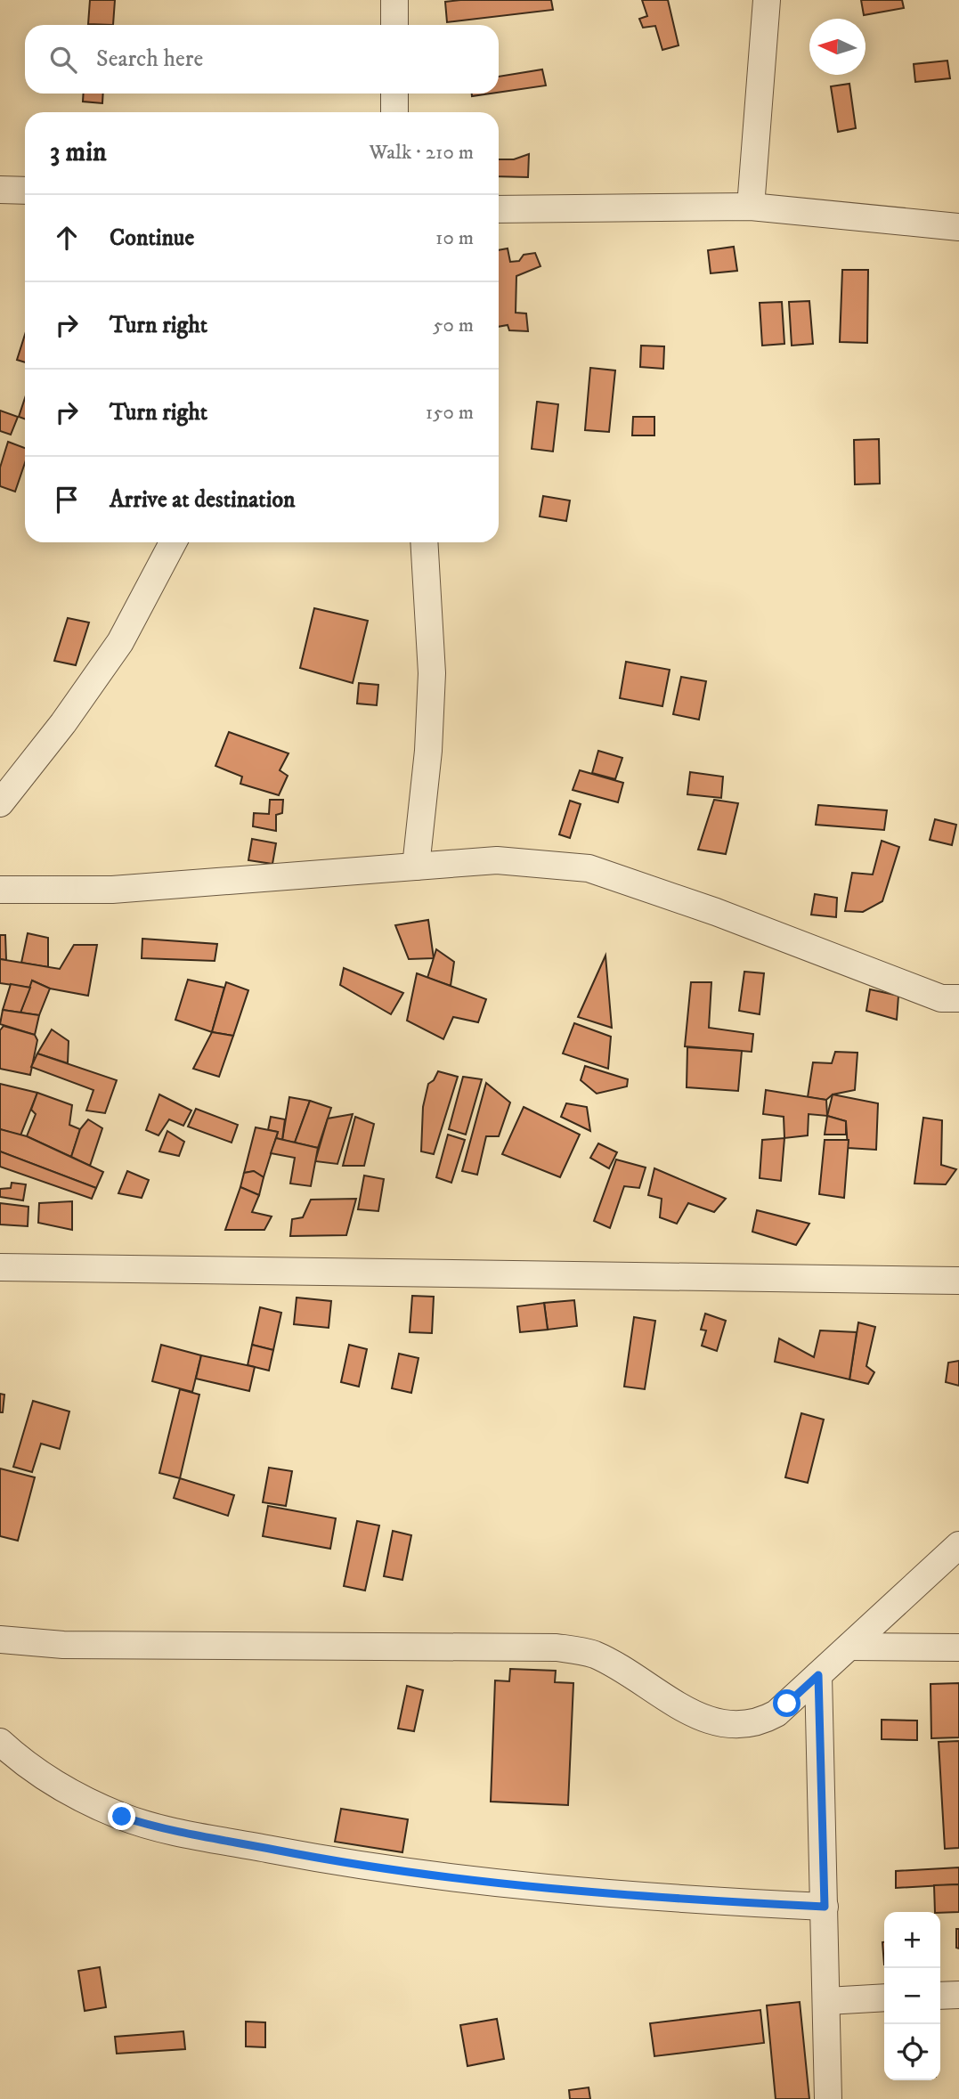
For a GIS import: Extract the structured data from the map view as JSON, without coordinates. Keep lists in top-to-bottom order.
{
  "north": "left",
  "page": {
    "search": "Search here",
    "heading": ["3 min", "Walk · 210 m"],
    "list": [
      ["Continue", "10 m"],
      ["Turn right", "50 m"],
      ["Turn right", "150 m"],
      "Arrive at destination"
    ],
    "map_buttons": ["+", "−"]
  }
}
